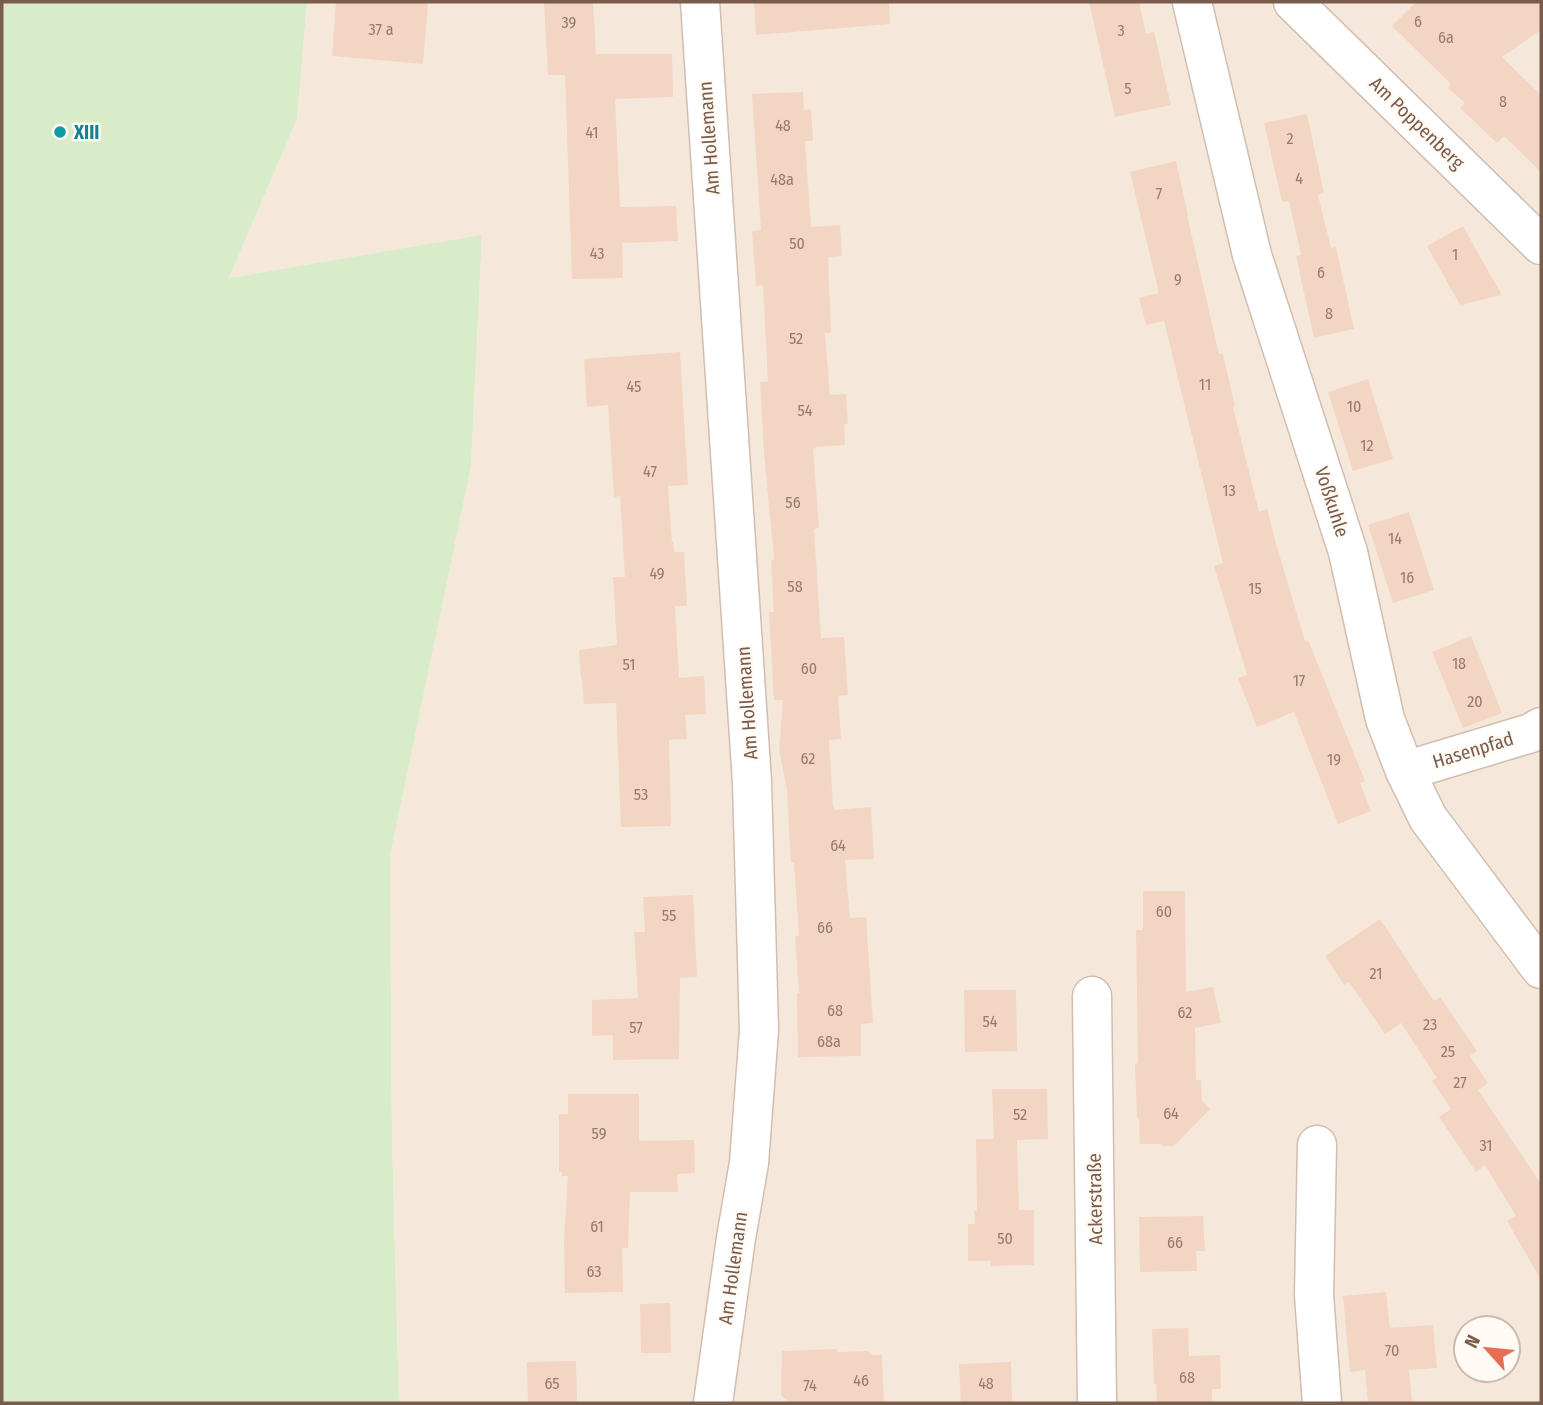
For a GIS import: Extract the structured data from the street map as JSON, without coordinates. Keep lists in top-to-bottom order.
{
  "streets": {
    "street": [
      "Am Poppenberg",
      "Am Hollemann",
      "Voßkuhle",
      "Hasenpfad",
      "Ackerstraße"
    ]
  },
  "crossings": [
    ["Voßkuhle", "Hasenpfad"]
  ],
  "places": ["XIII"],
  "house_numbers": [
    "6",
    "39",
    "37 a",
    "3",
    "6a",
    "5",
    "8",
    "48",
    "41",
    "2",
    "4",
    "48a",
    "7",
    "50",
    "43",
    "1",
    "6",
    "9",
    "8",
    "52",
    "11",
    "45",
    "10",
    "54",
    "12",
    "47",
    "13",
    "56",
    "14",
    "49",
    "16",
    "58",
    "15",
    "18",
    "51",
    "60",
    "17",
    "20",
    "62",
    "19",
    "53",
    "64",
    "60",
    "55",
    "66",
    "21",
    "68",
    "62",
    "54",
    "23",
    "57",
    "68a",
    "25",
    "27",
    "64",
    "52",
    "59",
    "31",
    "61",
    "50",
    "66",
    "63",
    "70",
    "68",
    "46",
    "65",
    "48",
    "74"
  ],
  "north": "top left"
}
